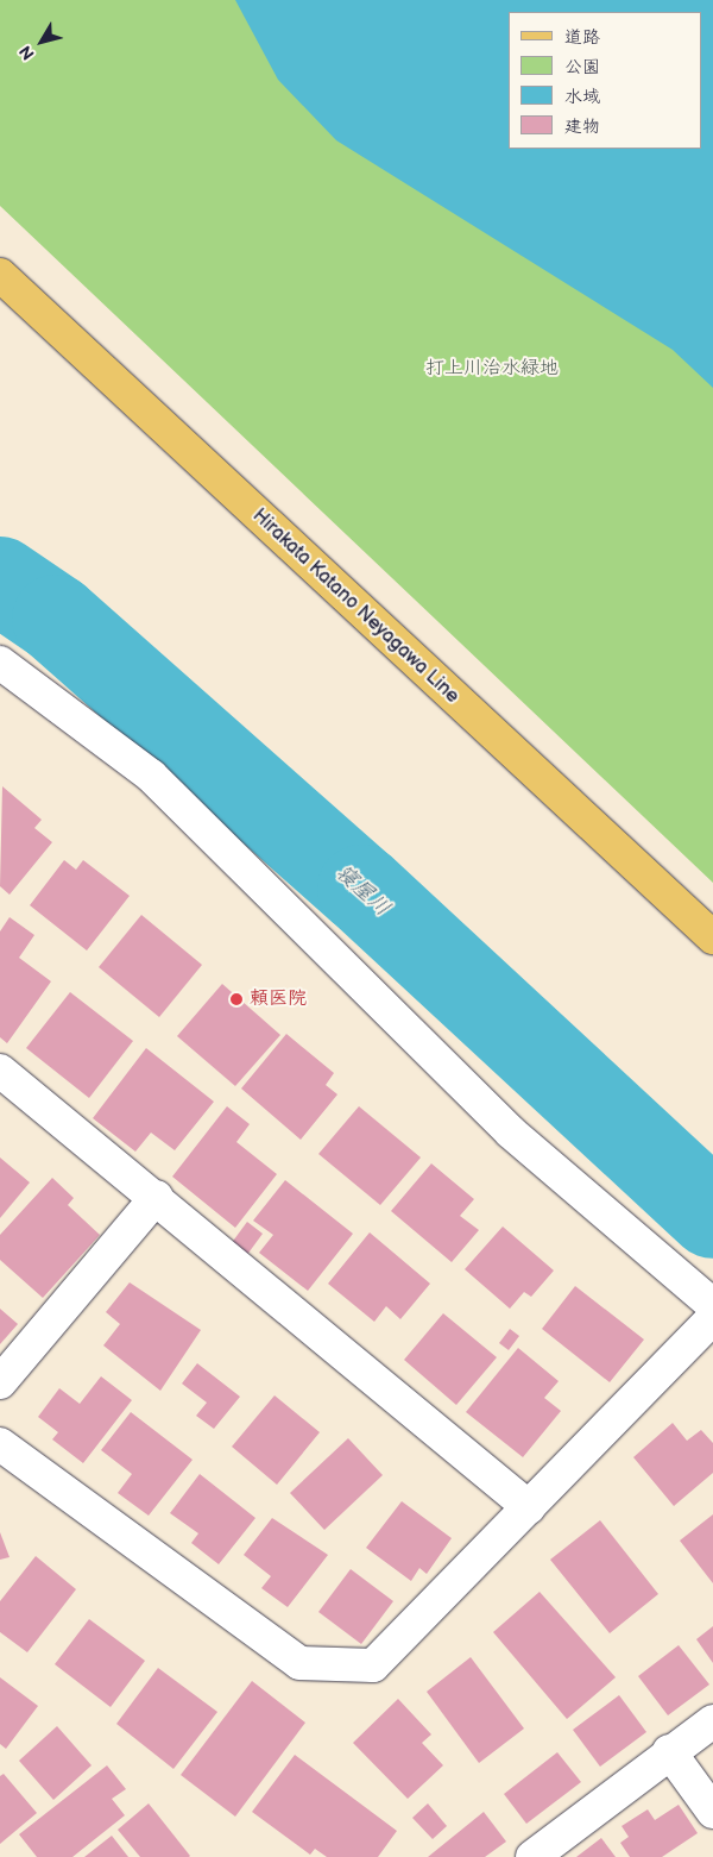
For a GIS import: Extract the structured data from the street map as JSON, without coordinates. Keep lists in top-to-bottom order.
{
  "streets": {
    "main road": ["Hirakata Katano Neyagawa Line"]
  },
  "water": ["寝屋川"],
  "parks": ["打上川治水緑地"],
  "places": ["頼医院"],
  "legend": [
    "道路",
    "公園",
    "水域",
    "建物"
  ],
  "north": "bottom left"
}
